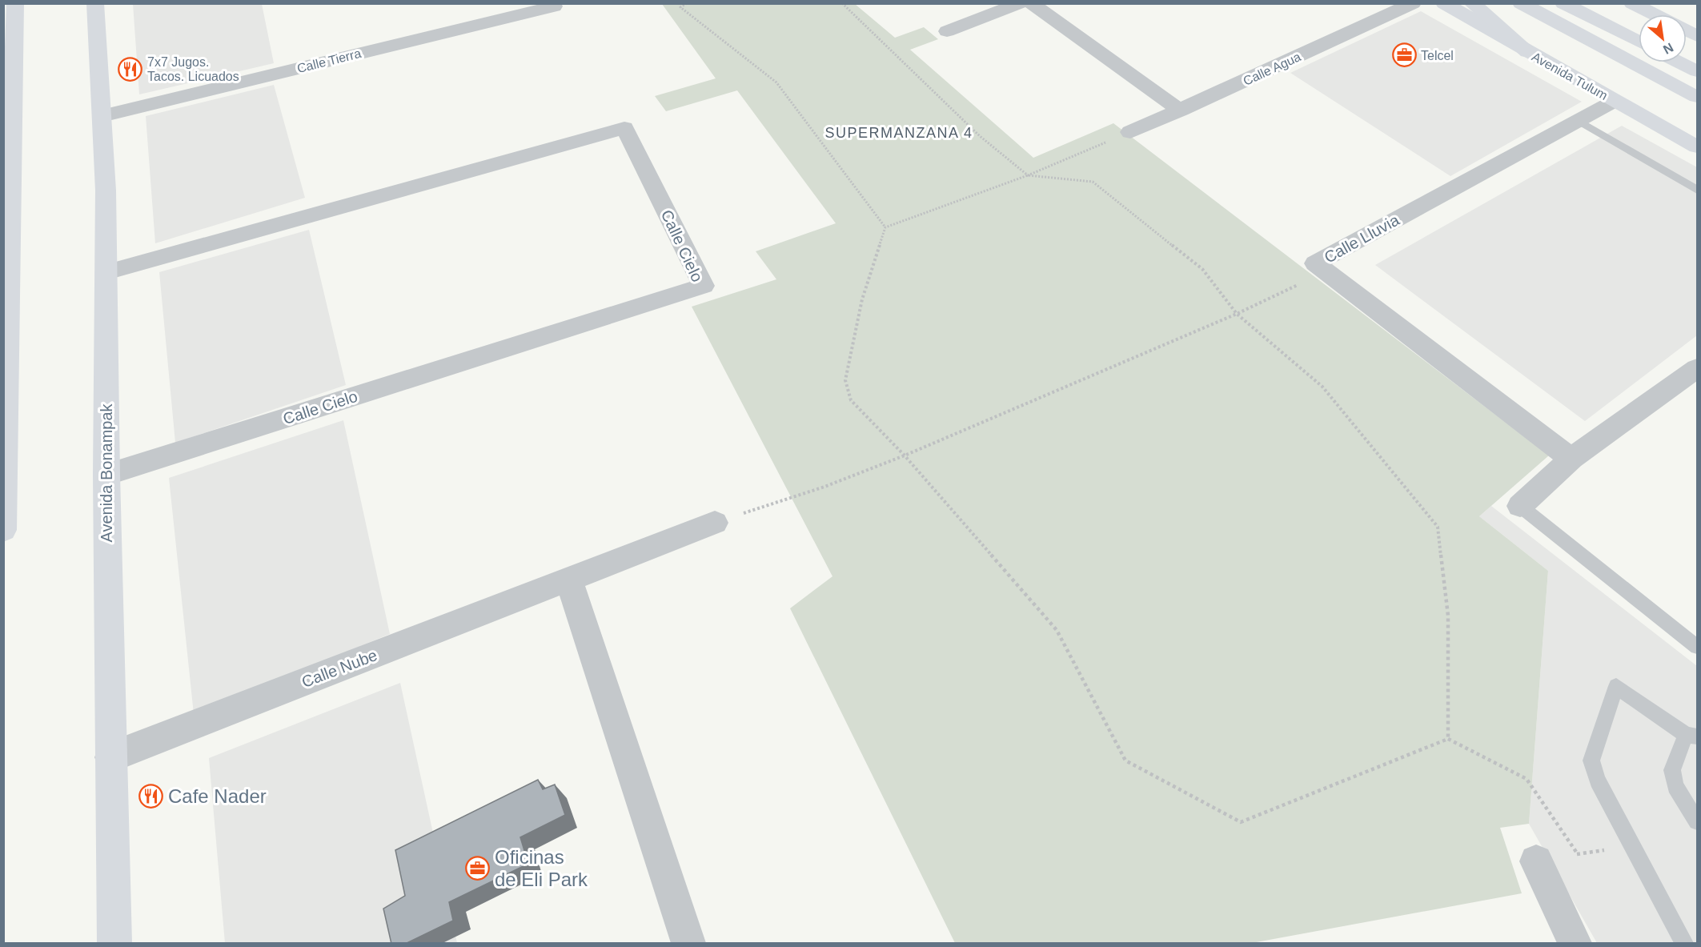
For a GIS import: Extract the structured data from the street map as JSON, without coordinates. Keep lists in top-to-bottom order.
{
  "streets": {
    "main road": ["Avenida Tulum", "Avenida Bonampak"],
    "street": [
      "Calle Tierra",
      "Calle Agua",
      "Calle Lluvia",
      "Calle Cielo",
      "Calle Nube"
    ]
  },
  "crossings": [
    ["Calle Tierra", "Avenida Bonampak"],
    ["Avenida Tulum", "Calle Lluvia"],
    ["Calle Cielo", "Avenida Bonampak"],
    ["Avenida Bonampak", "Calle Nube"]
  ],
  "districts": ["SUPERMANZANA 4"],
  "places": {
    "office": ["Telcel", "Oficinas de Eli Park"],
    "restaurant": ["7x7 Jugos. Tacos. Licuados", "Cafe Nader"]
  },
  "north": "bottom right"
}
